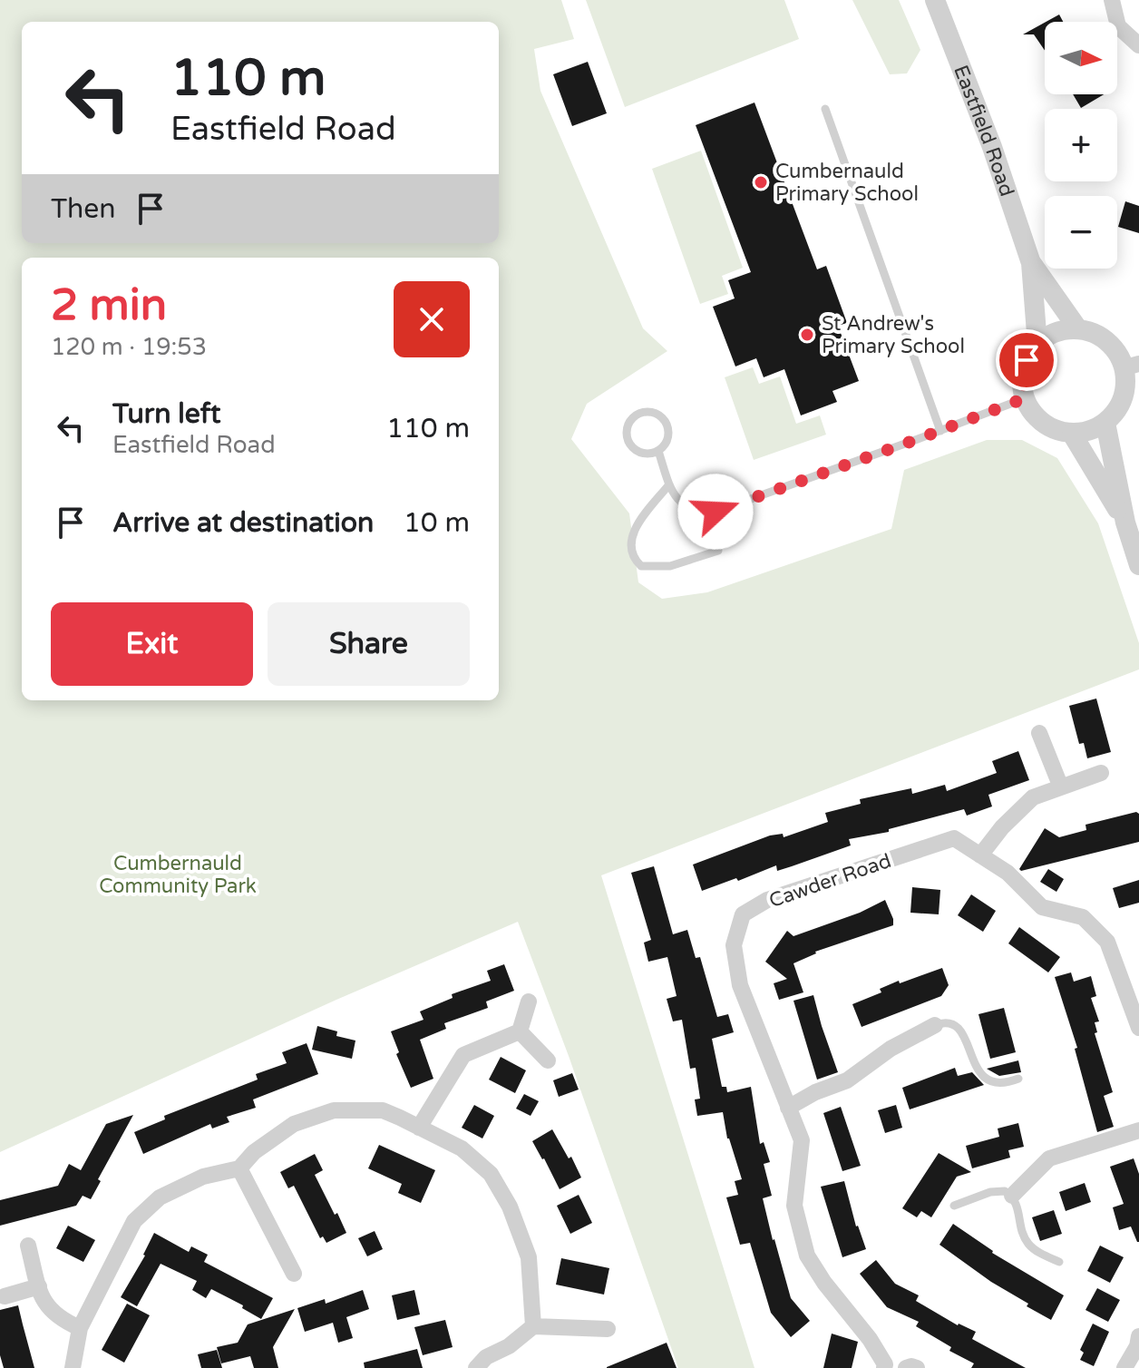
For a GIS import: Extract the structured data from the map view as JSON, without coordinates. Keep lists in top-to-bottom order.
{
  "streets": {
    "street": ["Eastfield Road", "Cawder Road"]
  },
  "parks": ["Cumbernauld Community Park"],
  "places": ["Cumbernauld Primary School", "St Andrew's Primary School"],
  "north": "right",
  "page": {
    "map_buttons": ["+", "−"],
    "turn": ["110 m", "Eastfield Road"],
    "then": "Then",
    "heading": ["2 min", "120 m · 19:53"],
    "list": [
      {
        "name": "Turn left",
        "note": "Eastfield Road",
        "value": "110 m"
      },
      {
        "name": "Arrive at destination",
        "value": "10 m"
      }
    ],
    "buttons": ["Exit", "Share"]
  }
}
